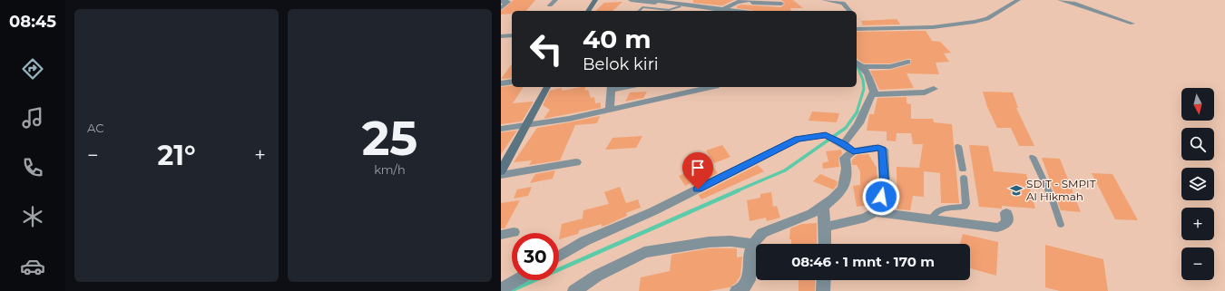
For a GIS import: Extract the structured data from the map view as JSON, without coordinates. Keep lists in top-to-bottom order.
{
  "places": {
    "school or university": ["SDIT - SMPIT Al Hikmah"]
  },
  "north": "bottom",
  "page": {
    "tabs": "08:45",
    "tile": [
      "AC",
      ["25", "km/h"]
    ],
    "turn": ["40 m", "Belok kiri"],
    "map_buttons": ["+", "−"],
    "heat": ["−", "21°", "+"],
    "limit": "30",
    "trip": "08:46 · 1 mnt · 170 m"
  }
}
